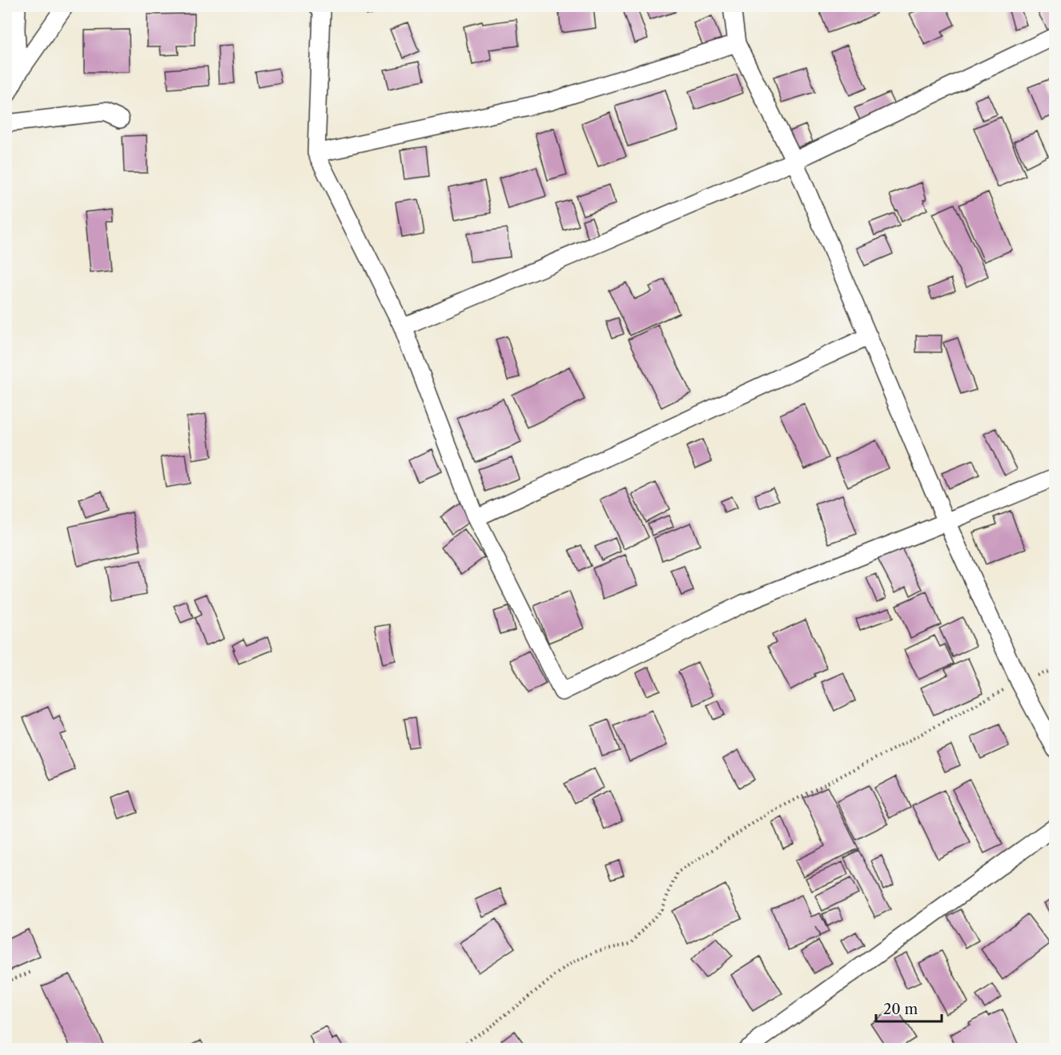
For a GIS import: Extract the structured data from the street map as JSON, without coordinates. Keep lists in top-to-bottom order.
{
  "scale_bar": "20 m"
}
